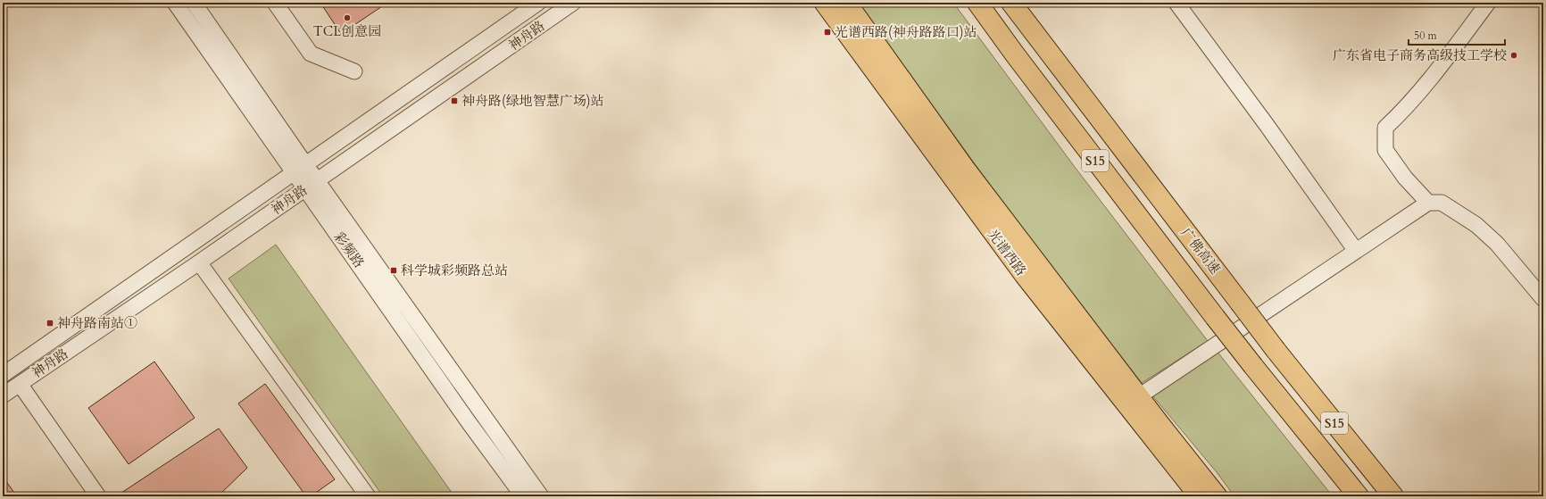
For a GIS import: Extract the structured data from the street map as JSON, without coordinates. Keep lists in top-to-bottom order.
{
  "streets": {
    "highway": ["S15", "广佛高速"],
    "main road": ["光谱西路"],
    "street": ["神舟路", "彩频路"]
  },
  "crossings": [
    ["神舟路", "彩频路"]
  ],
  "places": {
    "other": ["TCL创意园", "广东省电子商务高级技工学校"],
    "transit": [
      "光谱西路(神舟路路口)站",
      "神舟路(绿地智慧广场)站",
      "科学城彩频路总站",
      "神舟路南站①"
    ]
  },
  "scale_bar": "50 m"
}
